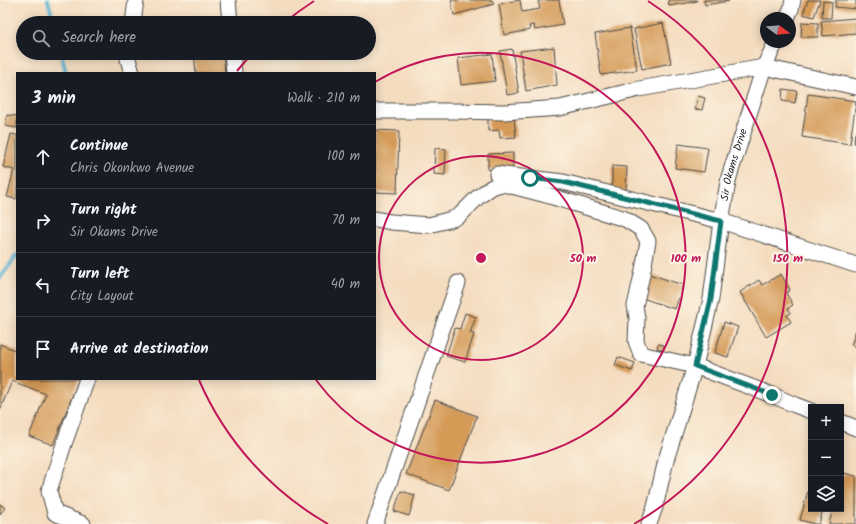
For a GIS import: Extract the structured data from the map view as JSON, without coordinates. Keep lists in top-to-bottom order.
{
  "streets": {
    "street": ["Sir Okams Drive"]
  },
  "north": "right",
  "page": {
    "search": "Search here",
    "heading": ["3 min", "Walk · 210 m"],
    "list": [
      ["Continue", "Chris Okonkwo Avenue", "100 m"],
      ["Turn right", "Sir Okams Drive", "70 m"],
      ["Turn left", "City Layout", "40 m"],
      "Arrive at destination"
    ],
    "map_buttons": ["+", "−"]
  },
  "rings": ["50 m", "100 m", "150 m"]
}
